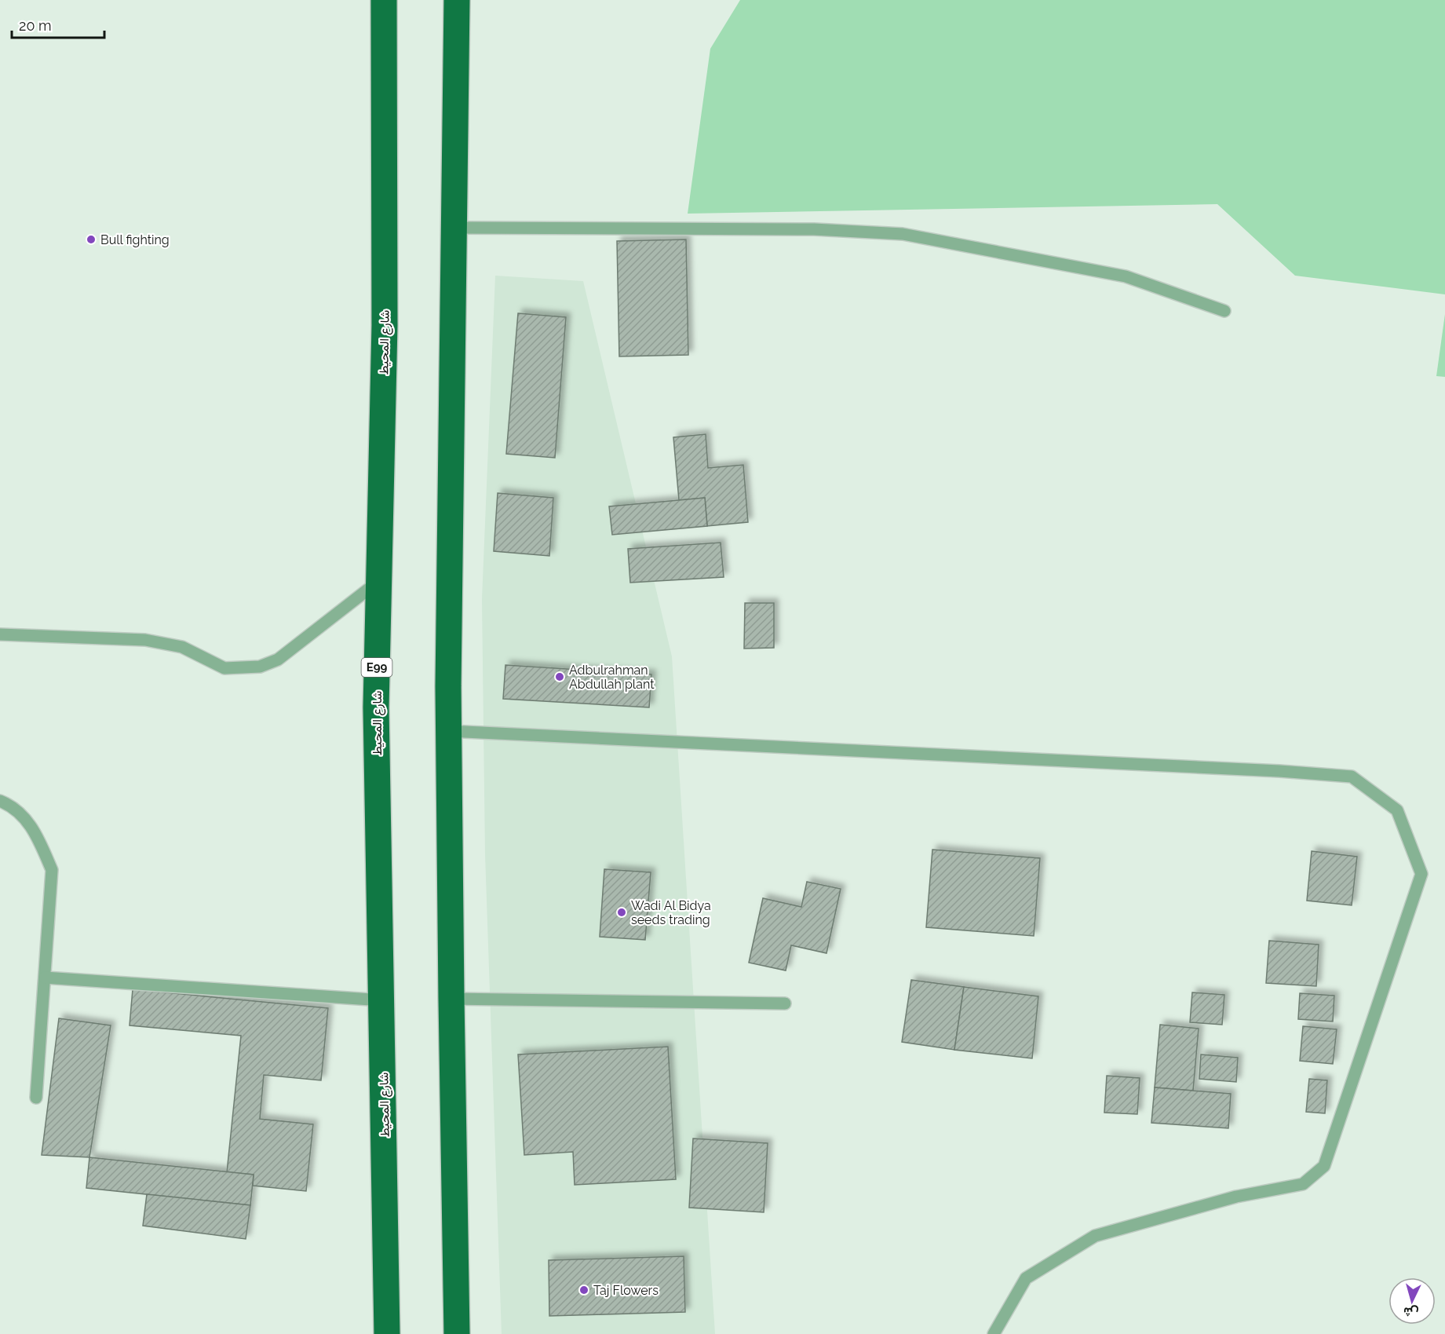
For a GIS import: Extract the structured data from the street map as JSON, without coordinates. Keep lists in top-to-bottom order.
{
  "streets": {
    "highway": ["شارع المحيط", "E99"]
  },
  "places": [
    "Bull fighting",
    "Adbulrahman Abdullah plant",
    "Wadi Al Bidya seeds trading",
    "Taj Flowers"
  ],
  "scale_bar": "20 m",
  "north": "bottom"
}
